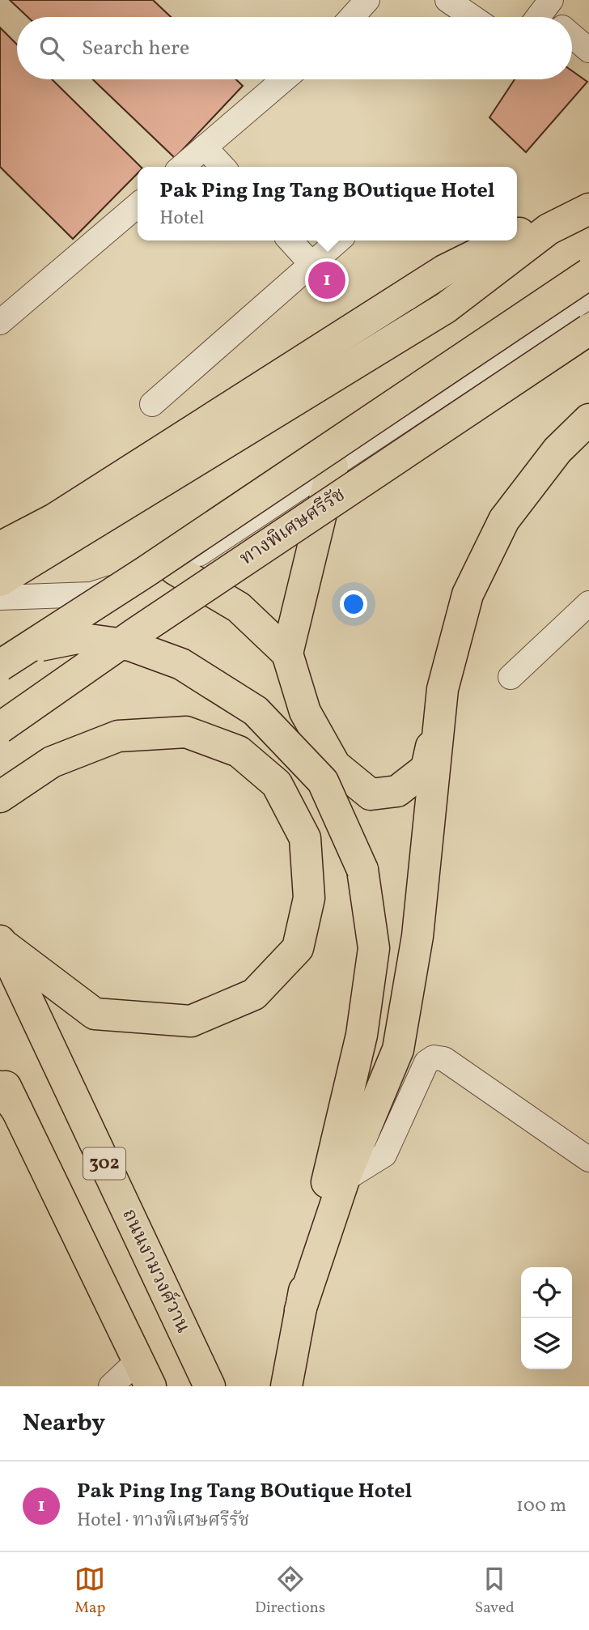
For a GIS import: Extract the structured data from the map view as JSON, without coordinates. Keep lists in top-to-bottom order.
{
  "streets": {
    "main road": ["ทางพิเศษศรีรัช", "302", "ถนนงามวงศ์วาน"]
  },
  "page": {
    "search": "Search here",
    "popup": ["Pak Ping Ing Tang BOutique Hotel", "Hotel"],
    "pins": "1",
    "heading": "Nearby",
    "list": [
      {
        "mark": "1",
        "name": "Pak Ping Ing Tang BOutique Hotel",
        "note": "Hotel · ทางพิเศษศรีรัช",
        "value": "100 m"
      }
    ],
    "nav": ["Map", "Directions", "Saved"]
  }
}
